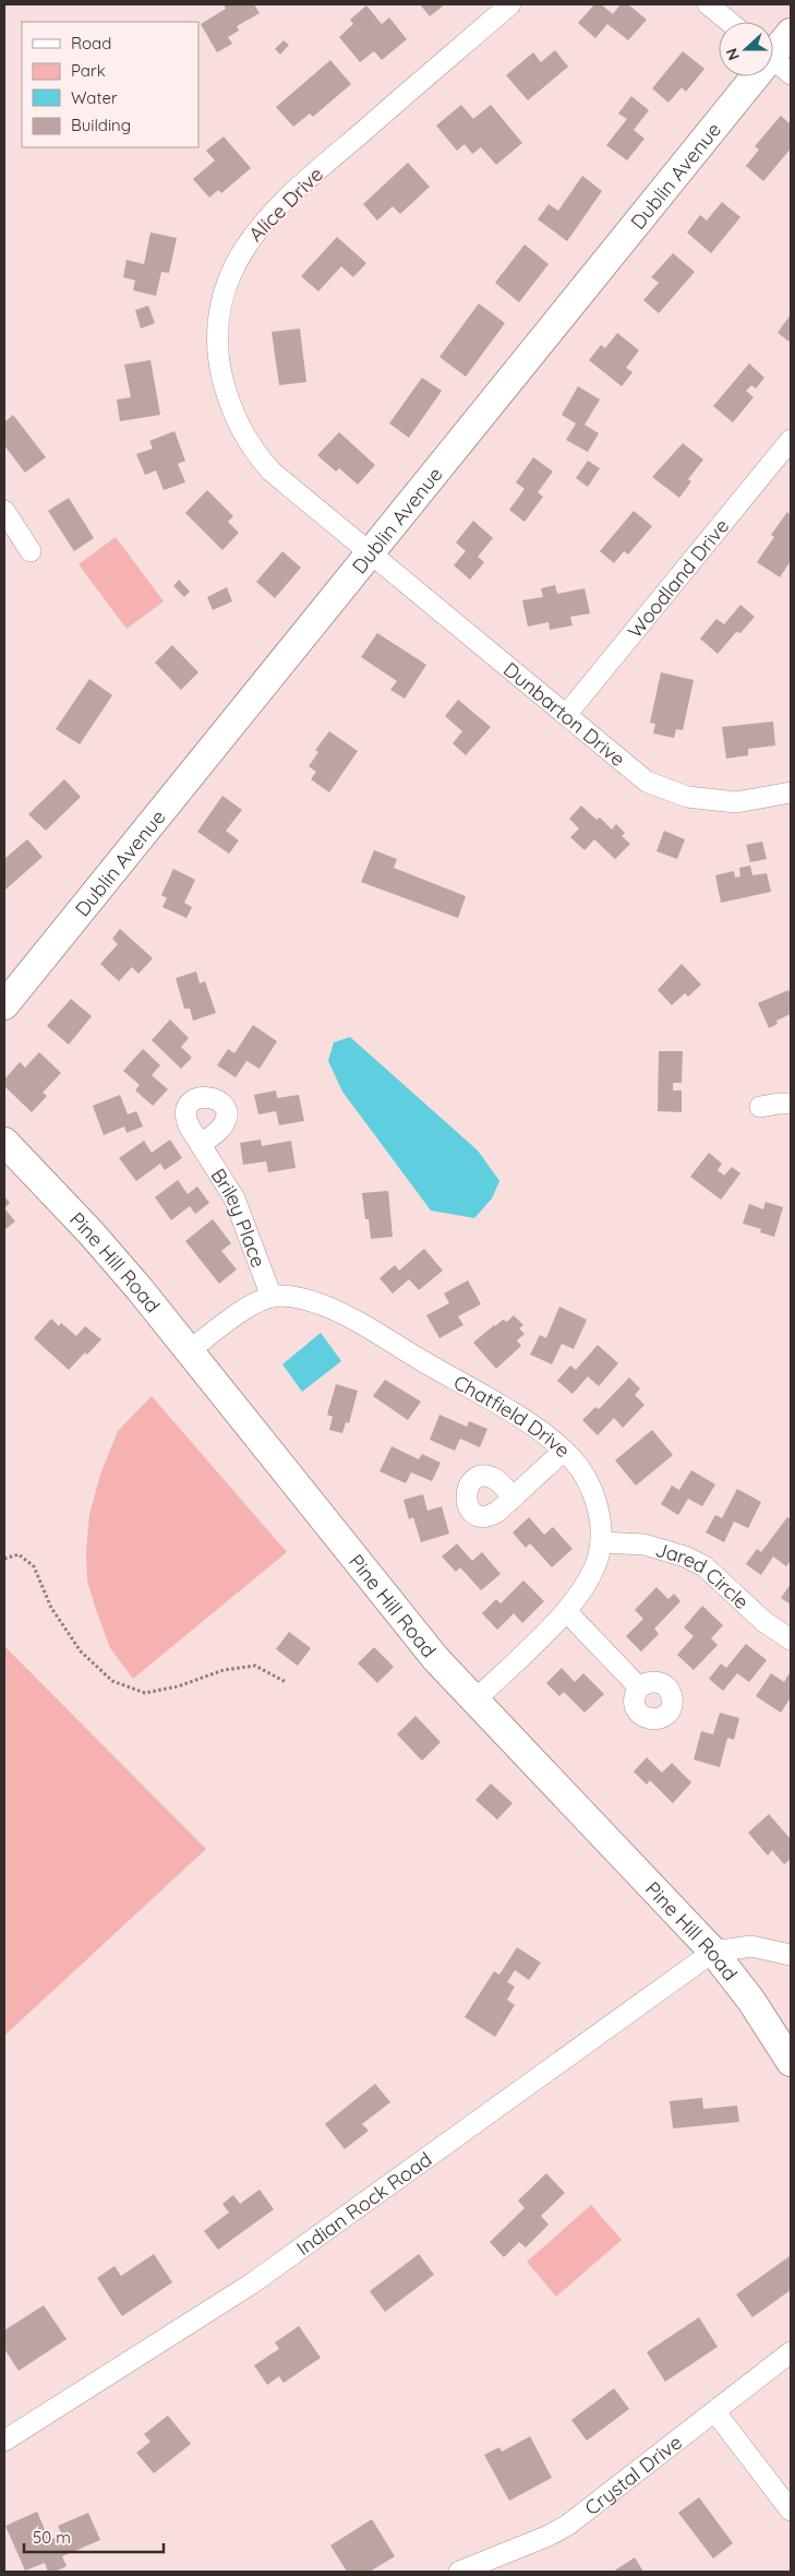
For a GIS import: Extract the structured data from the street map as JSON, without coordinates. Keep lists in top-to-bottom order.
{
  "streets": {
    "street": [
      "Dublin Avenue",
      "Alice Drive",
      "Woodland Drive",
      "Dunbarton Drive",
      "Briley Place",
      "Pine Hill Road",
      "Chatfield Drive",
      "Jared Circle",
      "Indian Rock Road",
      "Crystal Drive"
    ]
  },
  "crossings": [
    ["Dublin Avenue", "Alice Drive"],
    ["Dublin Avenue", "Dunbarton Drive"],
    ["Alice Drive", "Dunbarton Drive"],
    ["Woodland Drive", "Dunbarton Drive"],
    ["Briley Place", "Chatfield Drive"],
    ["Pine Hill Road", "Chatfield Drive"],
    ["Pine Hill Road", "Indian Rock Road"],
    ["Chatfield Drive", "Jared Circle"]
  ],
  "legend": [
    "Road",
    "Park",
    "Water",
    "Building"
  ],
  "scale_bar": "50 m",
  "north": "left"
}
